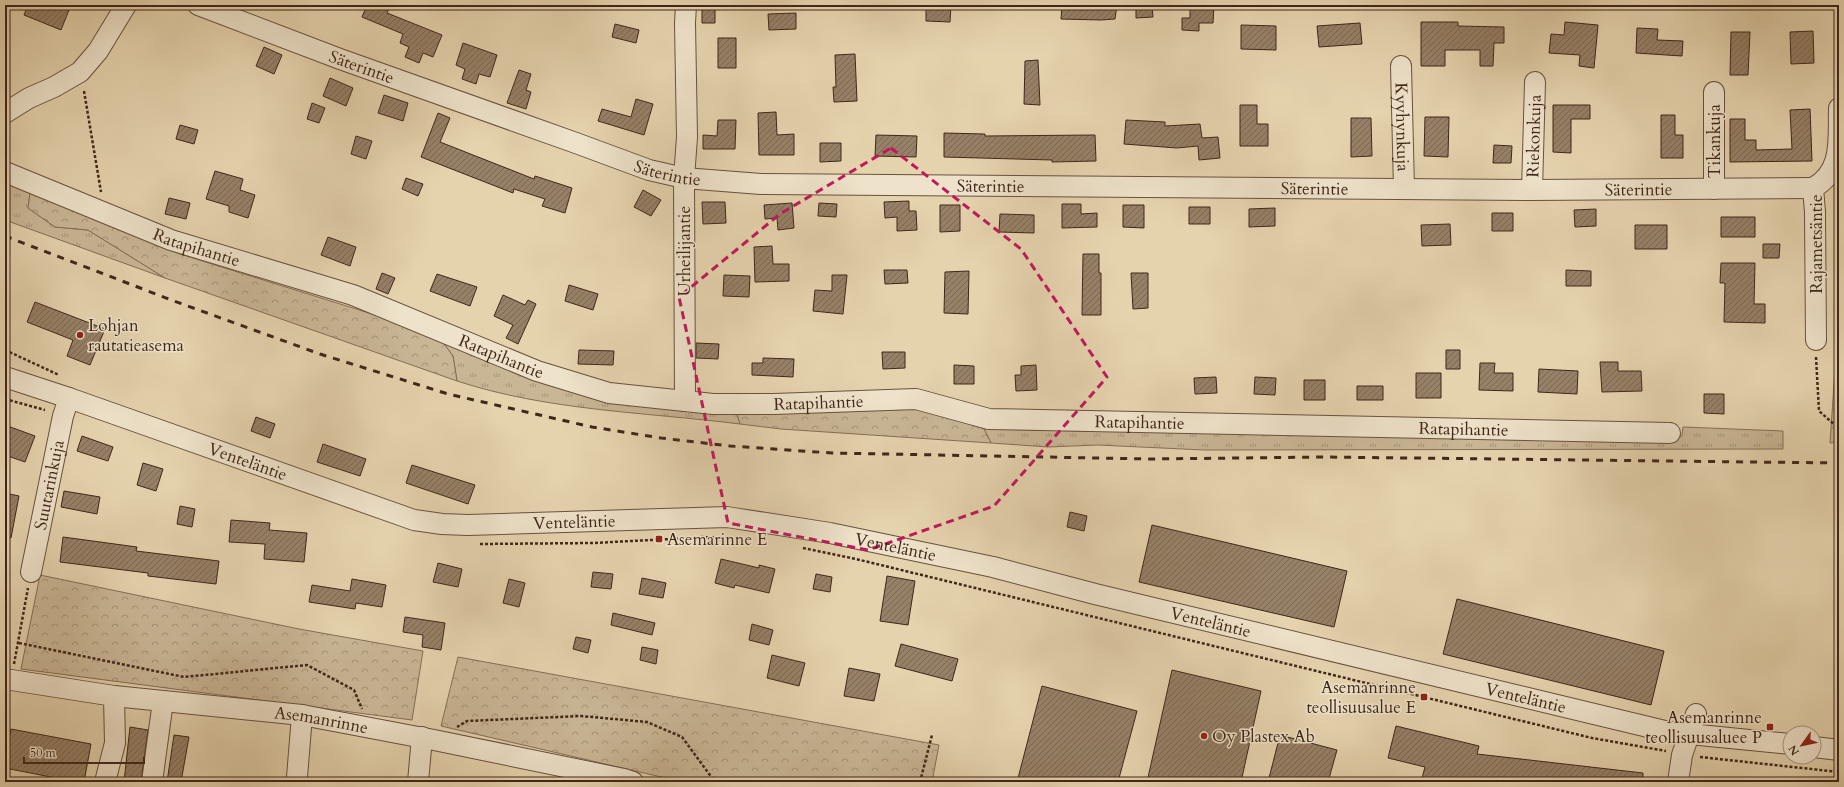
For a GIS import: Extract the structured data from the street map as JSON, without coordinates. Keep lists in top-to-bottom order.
{
  "streets": {
    "street": [
      "Säterintie",
      "Kyyhynkuja",
      "Riekonkuja",
      "Tikankuja",
      "Rajametsäntie",
      "Ratapihantie",
      "Urheilijantie",
      "Venteläntie",
      "Suutarinkuja",
      "Asemanrinne"
    ]
  },
  "crossings": [
    ["Säterintie", "Kyyhynkuja"],
    ["Säterintie", "Riekonkuja"],
    ["Säterintie", "Tikankuja"],
    ["Säterintie", "Rajametsäntie"],
    ["Säterintie", "Urheilijantie"],
    ["Ratapihantie", "Urheilijantie"],
    ["Venteläntie", "Suutarinkuja"]
  ],
  "places": {
    "other": ["Lohjan rautatieasema", "Oy Plastex Ab"],
    "transit": ["Asemarinne E", "Asemanrinne teollisuusalue E", "Asemanrinne teollisuusaluee P"]
  },
  "scale_bar": "50 m",
  "north": "bottom left"
}
